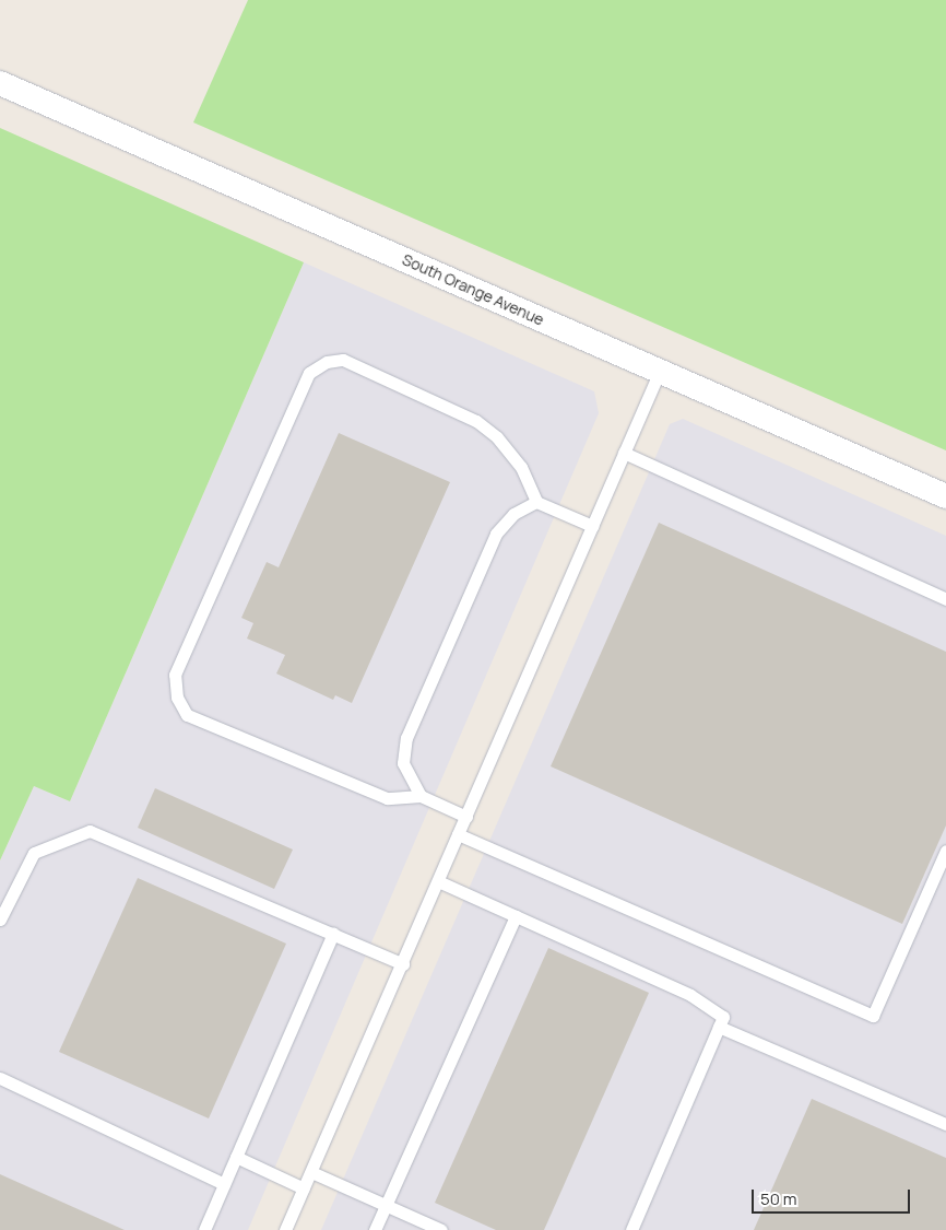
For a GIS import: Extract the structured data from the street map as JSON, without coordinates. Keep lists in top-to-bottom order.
{
  "streets": {
    "street": ["South Orange Avenue"]
  },
  "scale_bar": "50 m"
}
